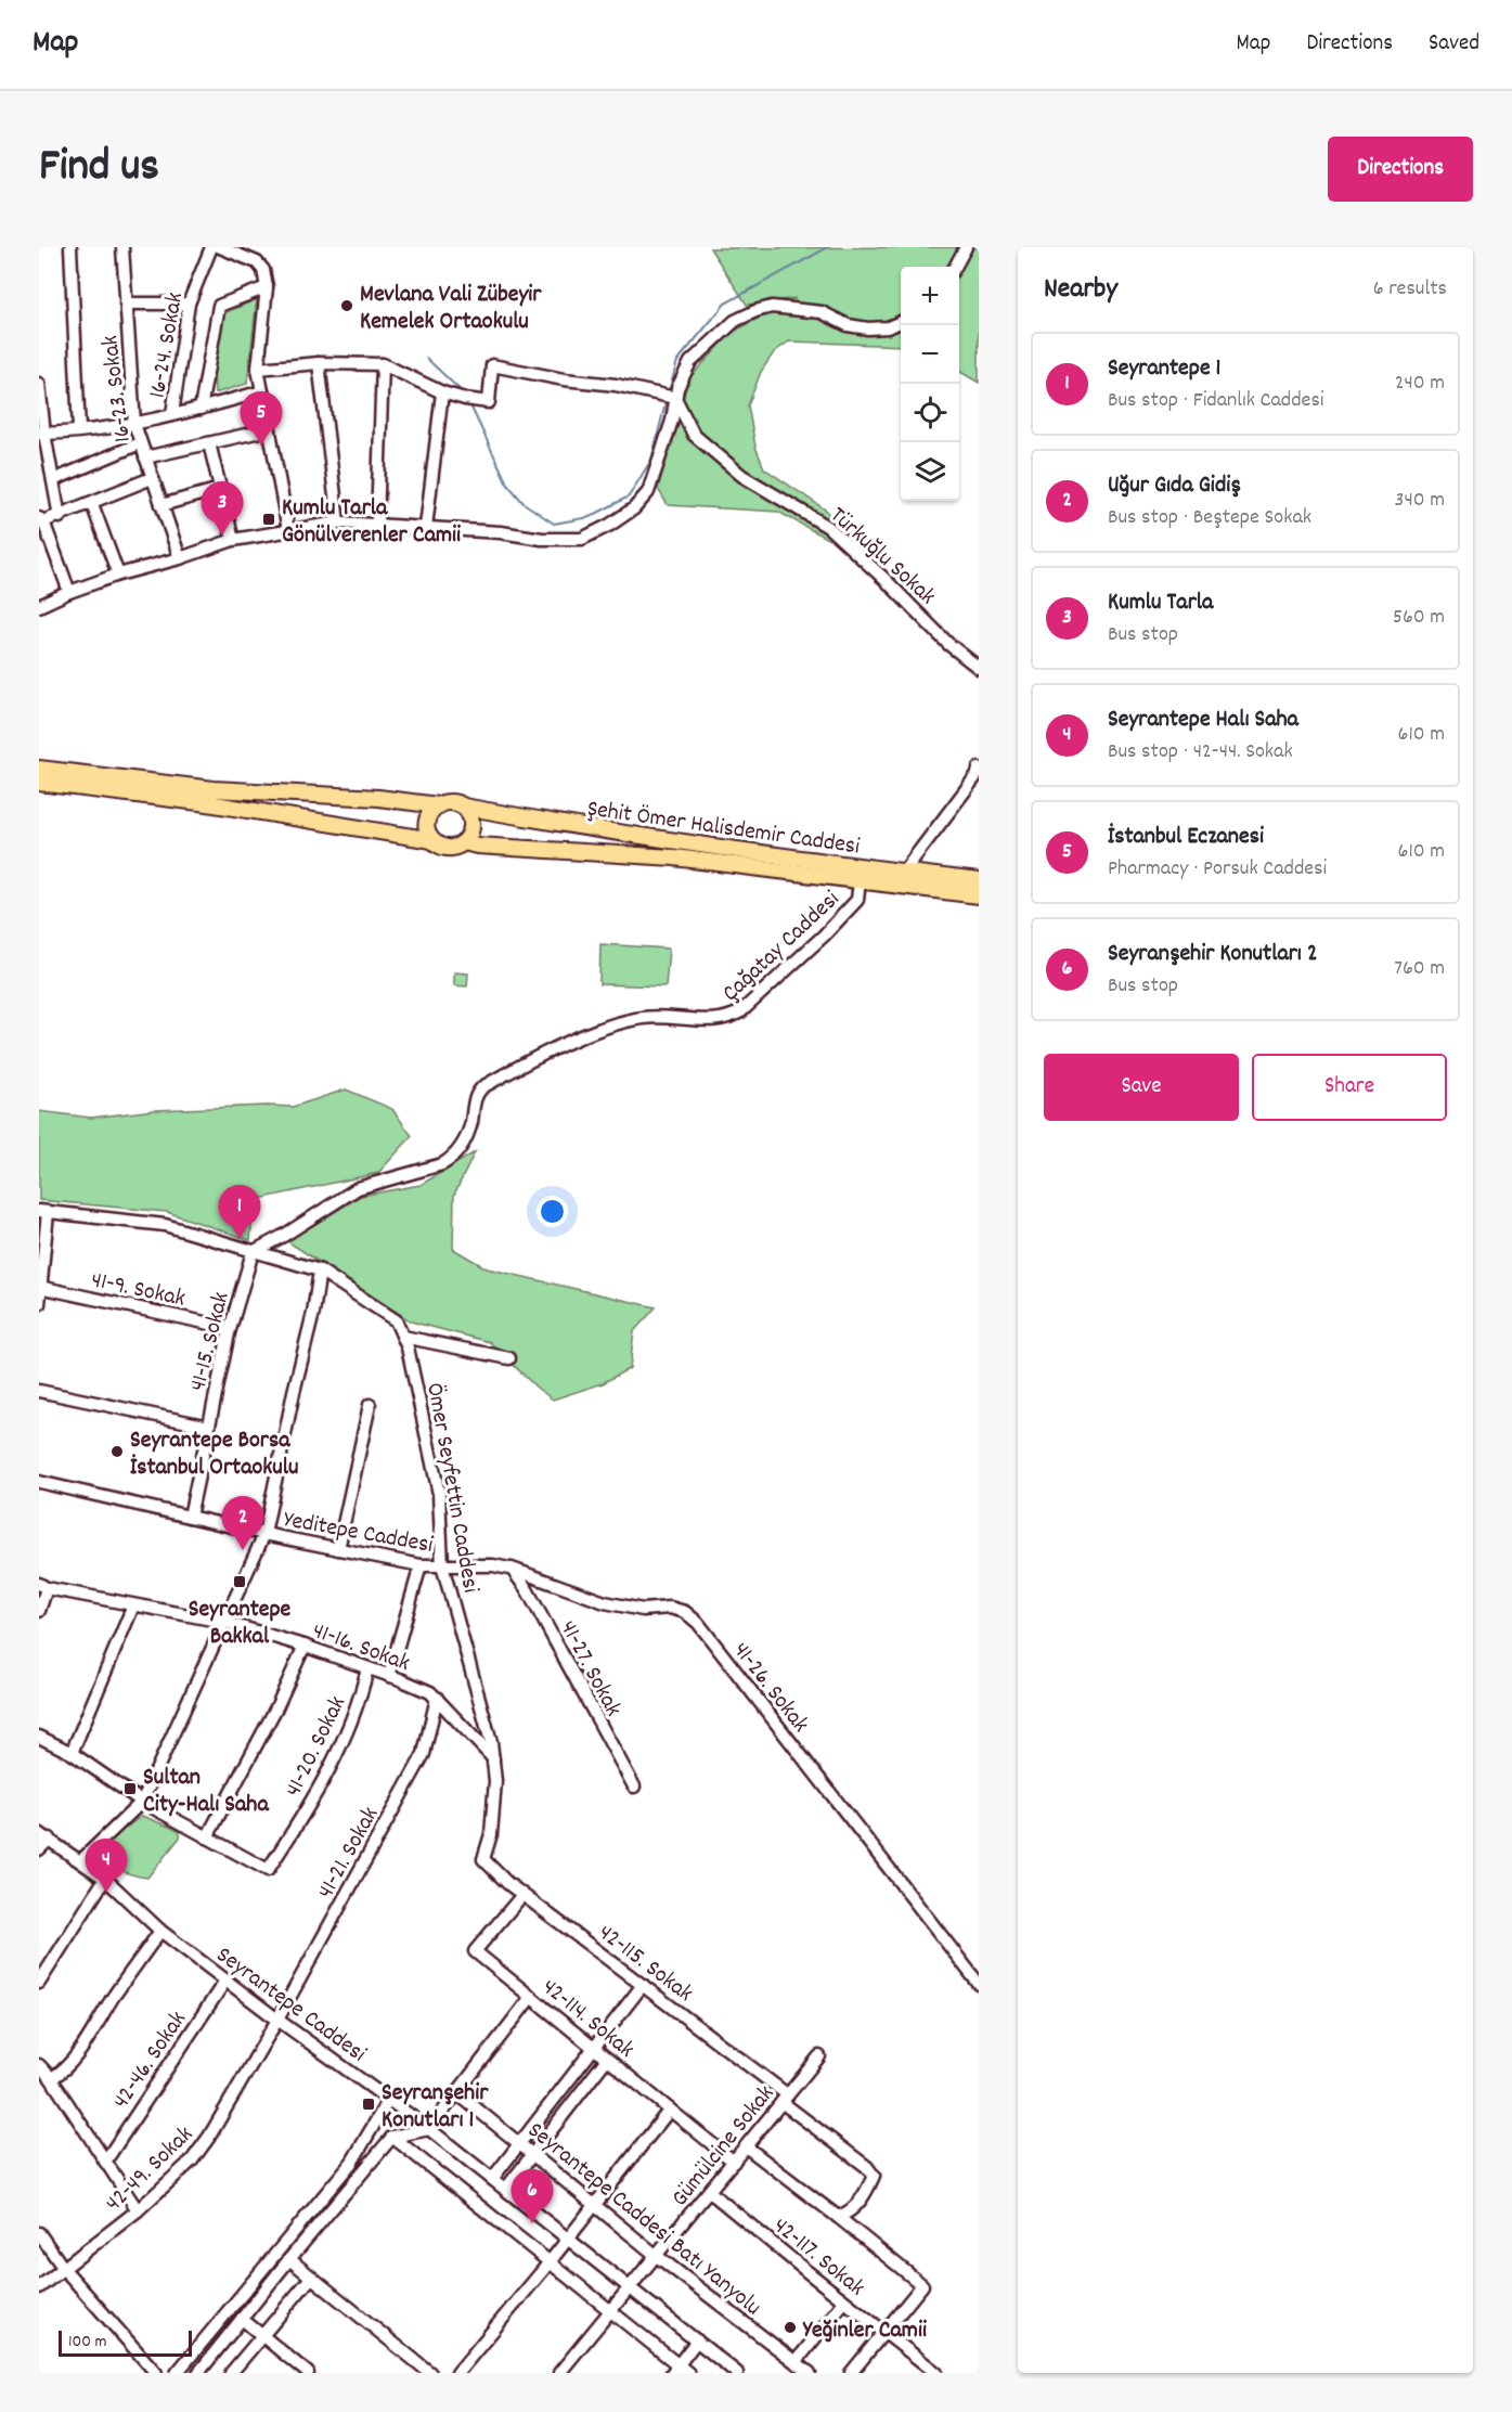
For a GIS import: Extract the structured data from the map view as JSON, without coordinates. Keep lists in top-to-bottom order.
{
  "streets": {
    "main road": ["Şehit Ömer Halisdemir Caddesi"],
    "street": [
      "16-24. Sokak",
      "16-23. Sokak",
      "Türkuğlu Sokak",
      "Çağatay Caddesi",
      "41-9. Sokak",
      "41-15. Sokak",
      "Ömer Seyfettin Caddesi",
      "Yeditepe Caddesi",
      "41-16. Sokak",
      "41-27. Sokak",
      "41-26. Sokak",
      "41-20. Sokak",
      "41-21. Sokak",
      "42-115. Sokak",
      "Seyrantepe Caddesi",
      "42-114. Sokak",
      "42-46. Sokak",
      "Gümülcine Sokak",
      "42-49. Sokak",
      "Seyrantepe Caddesi Batı Yanyolu",
      "42-117. Sokak"
    ]
  },
  "crossings": [
    ["Şehit Ömer Halisdemir Caddesi", "Çağatay Caddesi"],
    ["Çağatay Caddesi", "41-15. Sokak"],
    ["Çağatay Caddesi", "Ömer Seyfettin Caddesi"],
    ["41-9. Sokak", "41-15. Sokak"],
    ["41-15. Sokak", "Ömer Seyfettin Caddesi"],
    ["41-15. Sokak", "Yeditepe Caddesi"],
    ["Ömer Seyfettin Caddesi", "Yeditepe Caddesi"],
    ["Ömer Seyfettin Caddesi", "41-16. Sokak"],
    ["Ömer Seyfettin Caddesi", "41-26. Sokak"],
    ["Ömer Seyfettin Caddesi", "42-115. Sokak"],
    ["Yeditepe Caddesi", "41-26. Sokak"],
    ["41-16. Sokak", "41-20. Sokak"],
    ["41-16. Sokak", "41-21. Sokak"],
    ["41-27. Sokak", "41-26. Sokak"],
    ["41-21. Sokak", "Seyrantepe Caddesi"],
    ["41-21. Sokak", "42-49. Sokak"],
    ["42-115. Sokak", "42-114. Sokak"],
    ["42-115. Sokak", "Gümülcine Sokak"],
    ["Seyrantepe Caddesi", "42-46. Sokak"],
    ["Seyrantepe Caddesi", "Gümülcine Sokak"],
    ["Seyrantepe Caddesi", "42-49. Sokak"],
    ["42-114. Sokak", "Gümülcine Sokak"],
    ["Gümülcine Sokak", "Seyrantepe Caddesi Batı Yanyolu"],
    ["Gümülcine Sokak", "42-117. Sokak"]
  ],
  "places": {
    "other": ["Mevlana Vali Zübeyir Kemelek Ortaokulu", "Seyrantepe Borsa İstanbul Ortaokulu", "Yeğinler Camii"],
    "transit": [
      "Kumlu Tarla Gönülverenler Camii",
      "Seyrantepe Bakkal",
      "Sultan City-Halı Saha",
      "Seyranşehir Konutları 1"
    ]
  },
  "scale_bar": "100 m",
  "page": {
    "header": "Map",
    "nav": ["Map", "Directions", "Saved"],
    "title": "Find us",
    "buttons": [
      "Directions",
      ["Save", "Share"]
    ],
    "heading": ["Nearby", "6 results"],
    "map_buttons": ["+", "−"],
    "list": [
      {
        "mark": "1",
        "name": "Seyrantepe 1",
        "note": "Bus stop · Fidanlık Caddesi",
        "value": "240 m"
      },
      {
        "mark": "2",
        "name": "Uğur Gıda Gidiş",
        "note": "Bus stop · Beştepe Sokak",
        "value": "340 m"
      },
      {
        "mark": "3",
        "name": "Kumlu Tarla",
        "note": "Bus stop",
        "value": "560 m"
      },
      {
        "mark": "4",
        "name": "Seyrantepe Halı Saha",
        "note": "Bus stop · 42-44. Sokak",
        "value": "610 m"
      },
      {
        "mark": "5",
        "name": "İstanbul Eczanesi",
        "note": "Pharmacy · Porsuk Caddesi",
        "value": "610 m"
      },
      {
        "mark": "6",
        "name": "Seyranşehir Konutları 2",
        "note": "Bus stop",
        "value": "760 m"
      }
    ],
    "pins": [
      "5",
      "3",
      "1",
      "2",
      "4",
      "6"
    ],
    "scale": "100 m"
  }
}
